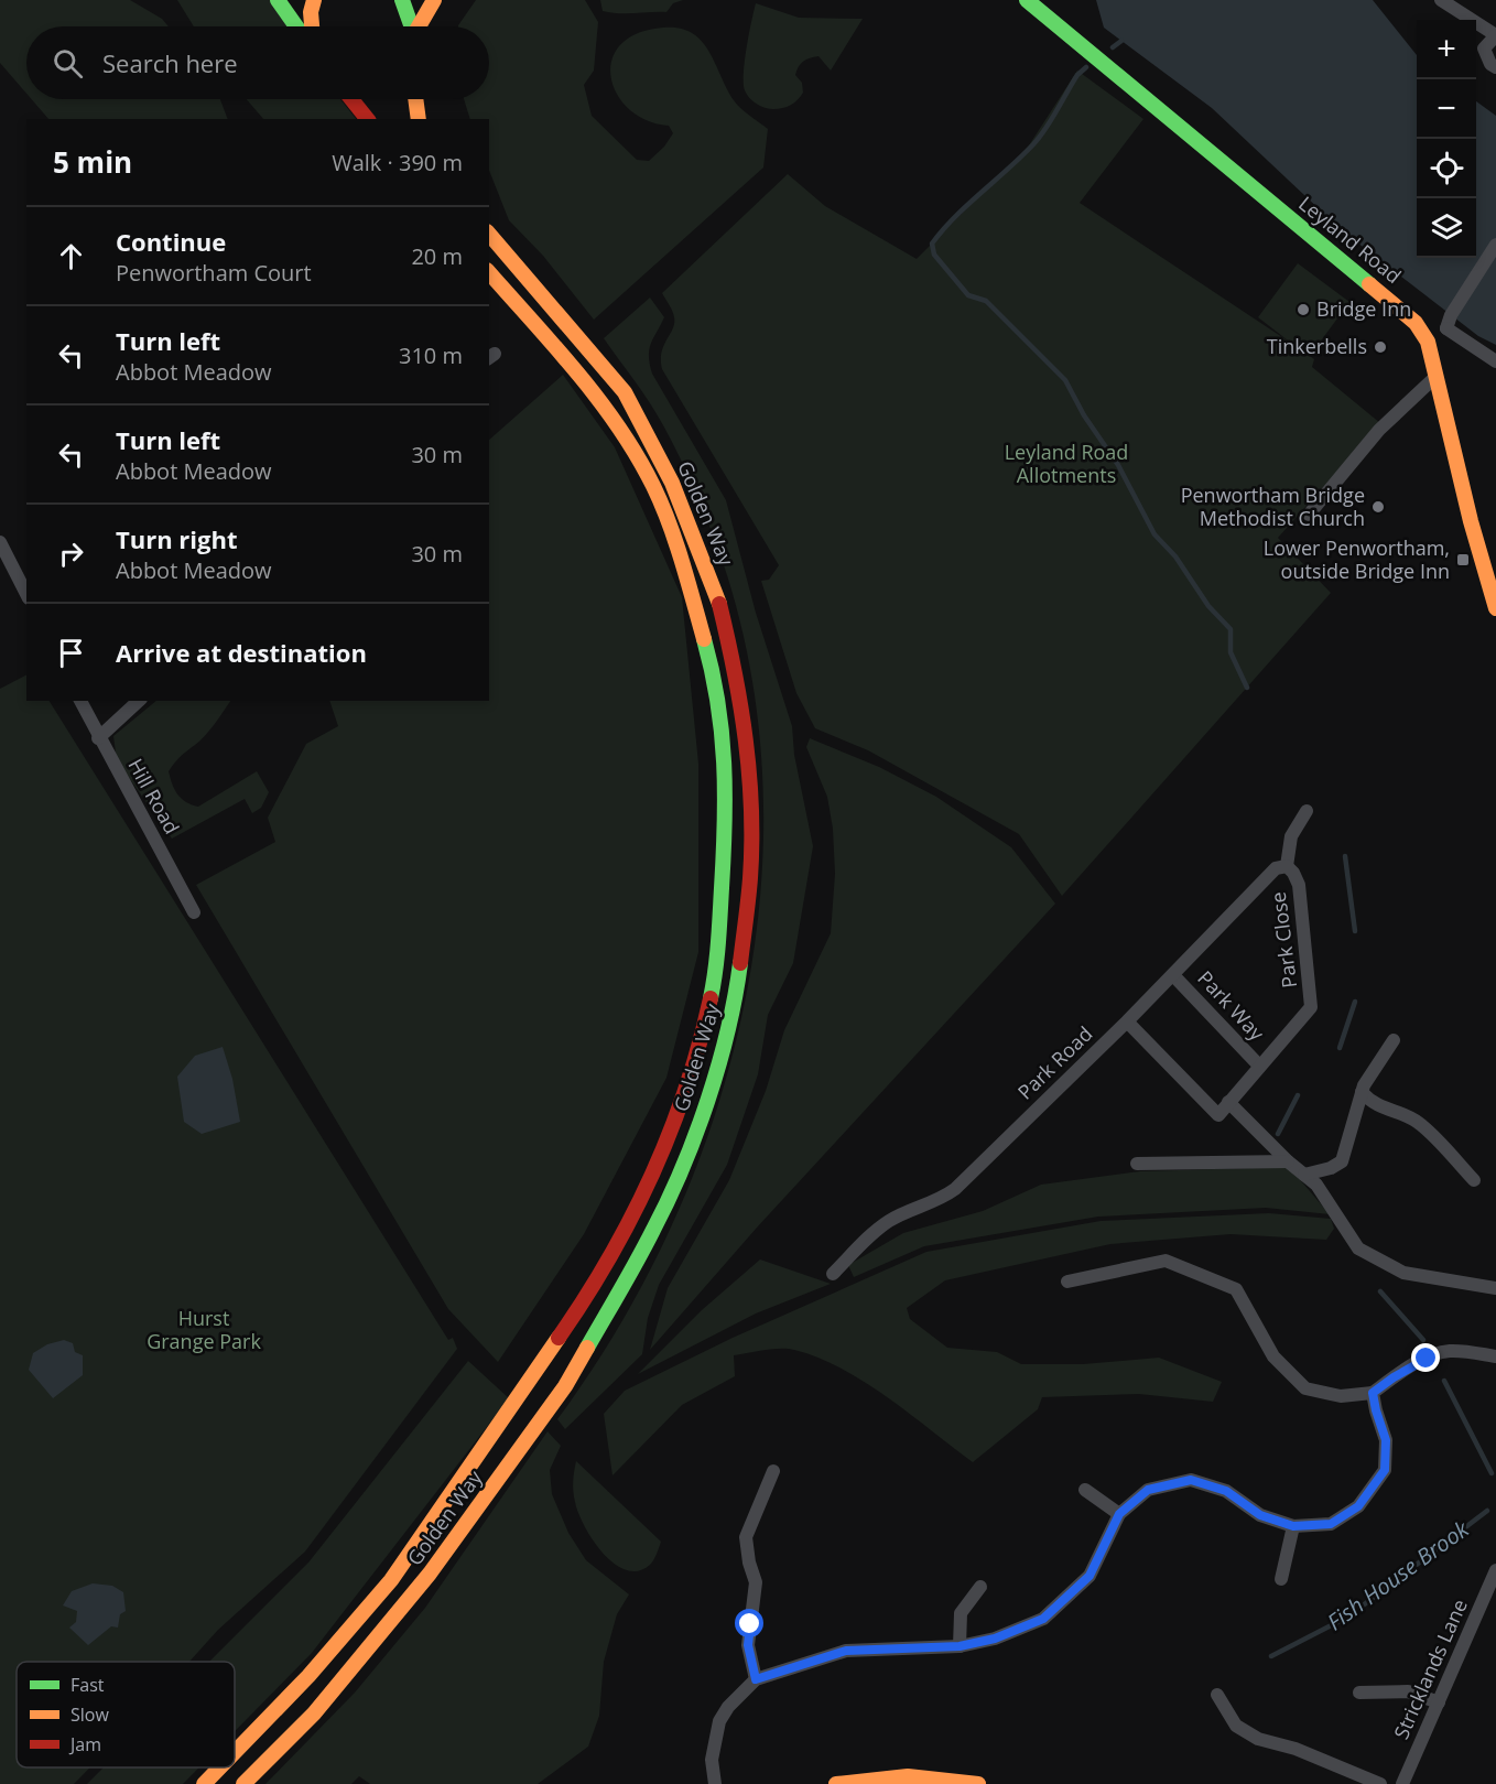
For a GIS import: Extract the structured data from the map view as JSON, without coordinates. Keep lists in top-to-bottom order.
{
  "streets": {
    "main road": ["Leyland Road", "Golden Way"],
    "street": [
      "Hill Road",
      "Park Close",
      "Park Way",
      "Park Road",
      "Stricklands Lane"
    ]
  },
  "crossings": [
    ["Park Close", "Park Way"],
    ["Park Close", "Park Road"]
  ],
  "water": ["Fish House Brook"],
  "parks": ["Leyland Road Allotments", "Hurst Grange Park"],
  "places": {
    "other": ["Bridge Inn", "Tinkerbells", "Penwortham Bridge Methodist Church"],
    "transit": ["Lower Penwortham, outside Bridge Inn"]
  },
  "legend": ["Fast", "Slow", "Jam"],
  "page": {
    "map_buttons": ["+", "−"],
    "search": "Search here",
    "heading": ["5 min", "Walk · 390 m"],
    "list": [
      ["Continue", "Penwortham Court", "20 m"],
      ["Turn left", "Abbot Meadow", "310 m"],
      ["Turn left", "Abbot Meadow", "30 m"],
      ["Turn right", "Abbot Meadow", "30 m"],
      "Arrive at destination"
    ]
  }
}
